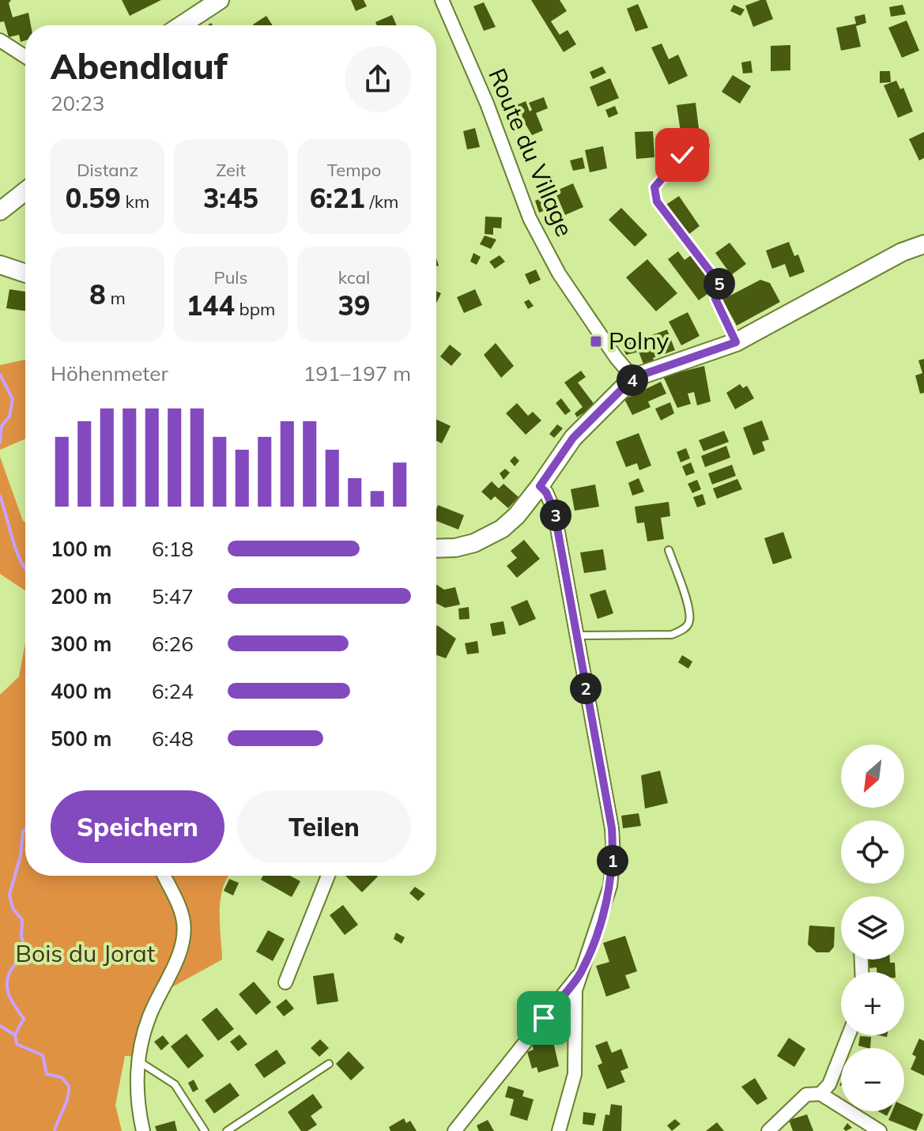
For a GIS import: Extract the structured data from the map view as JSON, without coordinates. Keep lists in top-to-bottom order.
{
  "streets": {
    "street": ["Route du Village"]
  },
  "parks": ["Bois du Jorat"],
  "places": {
    "transit": ["Polny"]
  },
  "north": "bottom left",
  "page": {
    "heading": ["Abendlauf", "20:23"],
    "stats": [
      ["Distanz", "0.59 km"],
      ["Zeit", "3:45"],
      ["Tempo", "6:21 /km"],
      ["8 m"],
      ["Puls", "144 bpm"],
      ["kcal", "39"]
    ],
    "pins": [
      "5",
      "4",
      "3",
      "2",
      "1"
    ],
    "chart": ["Höhenmeter", "191–197 m"],
    "list": [
      {
        "name": "100 m",
        "note": "6:18"
      },
      {
        "name": "200 m",
        "note": "5:47"
      },
      {
        "name": "300 m",
        "note": "6:26"
      },
      {
        "name": "400 m",
        "note": "6:24"
      },
      {
        "name": "500 m",
        "note": "6:48"
      }
    ],
    "map_buttons": ["+", "−"],
    "buttons": ["Speichern", "Teilen"]
  }
}
